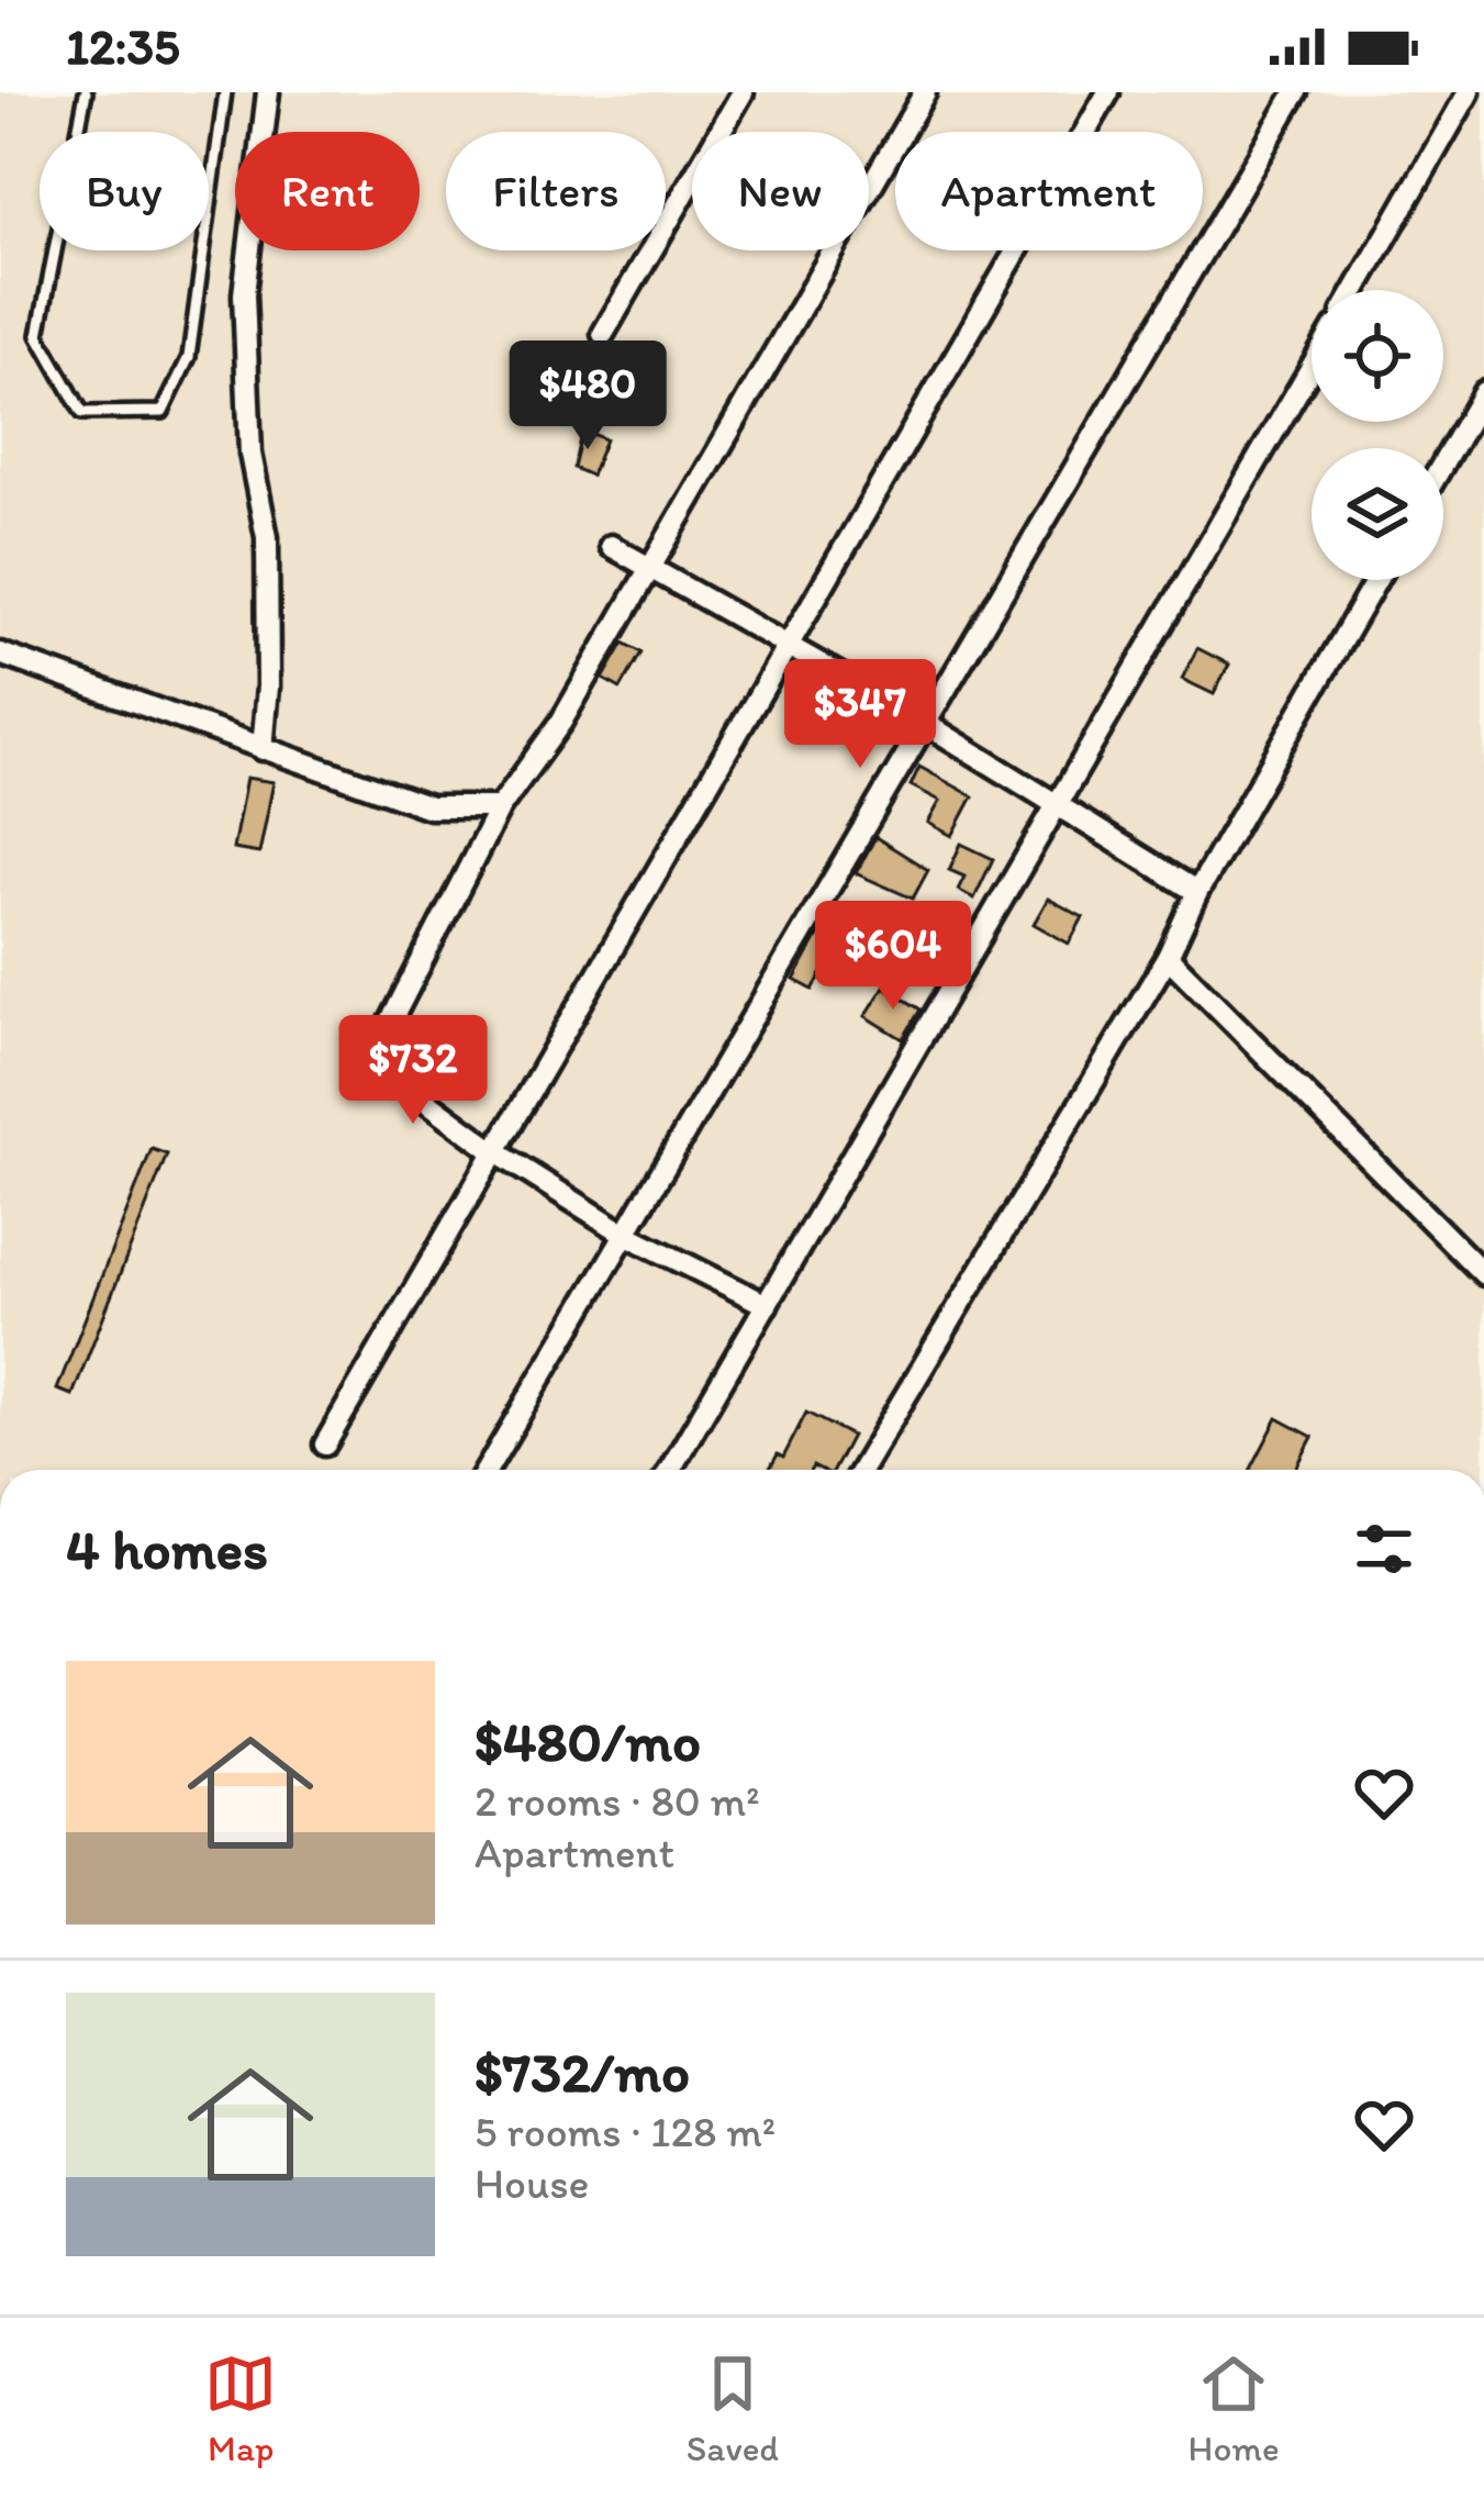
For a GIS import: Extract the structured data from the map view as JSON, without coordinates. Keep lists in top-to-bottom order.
{
  "page": {
    "status": "12:35",
    "chip": [
      "Buy",
      "Rent",
      "Filters",
      "New",
      "Apartment"
    ],
    "price": [
      "$480",
      "$347",
      "$604",
      "$732"
    ],
    "heading": "4 homes",
    "list": [
      {
        "name": "$480/mo",
        "note": "2 rooms · 80 m² · Apartment"
      },
      {
        "name": "$732/mo",
        "note": "5 rooms · 128 m² · House"
      }
    ],
    "tabs": ["Map", "Saved", "Home"]
  }
}
